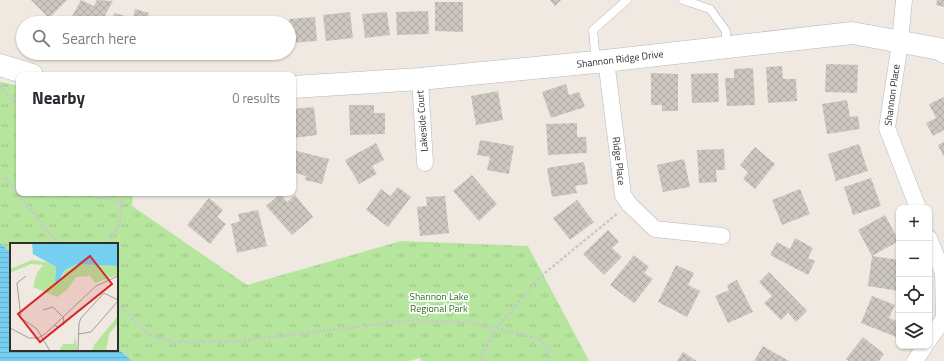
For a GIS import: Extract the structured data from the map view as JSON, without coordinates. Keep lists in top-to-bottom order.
{
  "streets": {
    "street": [
      "Shannon Ridge Drive",
      "Shannon Place",
      "Lakeside Court",
      "Ridge Place"
    ]
  },
  "crossings": [
    ["Shannon Ridge Drive", "Shannon Place"],
    ["Shannon Ridge Drive", "Lakeside Court"],
    ["Shannon Ridge Drive", "Ridge Place"]
  ],
  "parks": ["Shannon Lake Regional Park"],
  "page": {
    "search": "Search here",
    "heading": ["Nearby", "0 results"],
    "map_buttons": ["+", "−"]
  }
}
